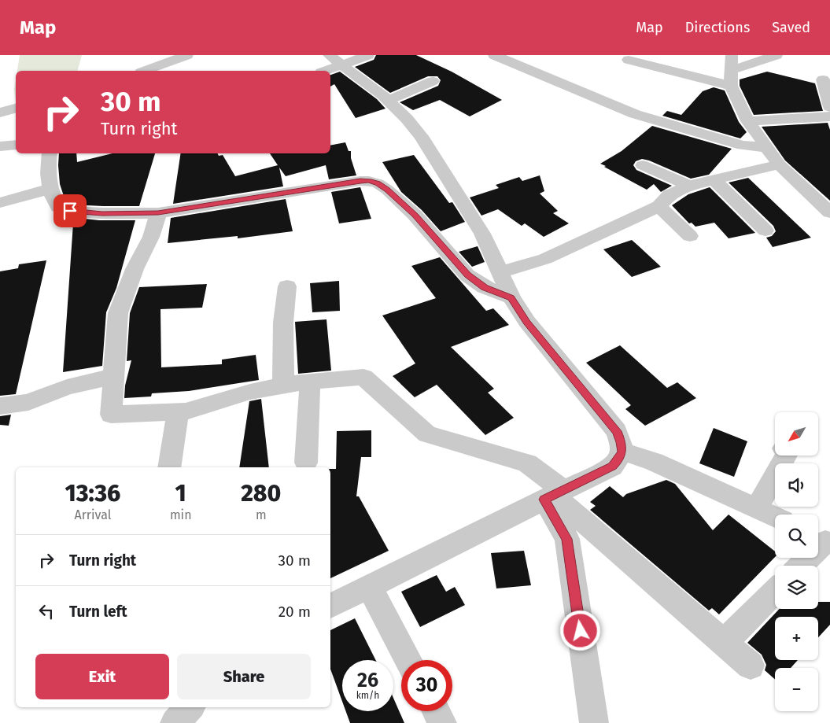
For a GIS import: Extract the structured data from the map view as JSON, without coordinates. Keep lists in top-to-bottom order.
{
  "north": "bottom left",
  "page": {
    "header": "Map",
    "nav": ["Map", "Directions", "Saved"],
    "turn": ["30 m", "Turn right"],
    "map_buttons": ["+", "−"],
    "eta": [
      "13:36",
      "Arrival",
      "1",
      "min",
      "280",
      "m"
    ],
    "list": [
      {
        "name": "Turn right",
        "value": "30 m"
      },
      {
        "name": "Turn left",
        "value": "20 m"
      }
    ],
    "buttons": ["Exit", "Share"],
    "speed": "26 km/h",
    "limit": "30"
  }
}
